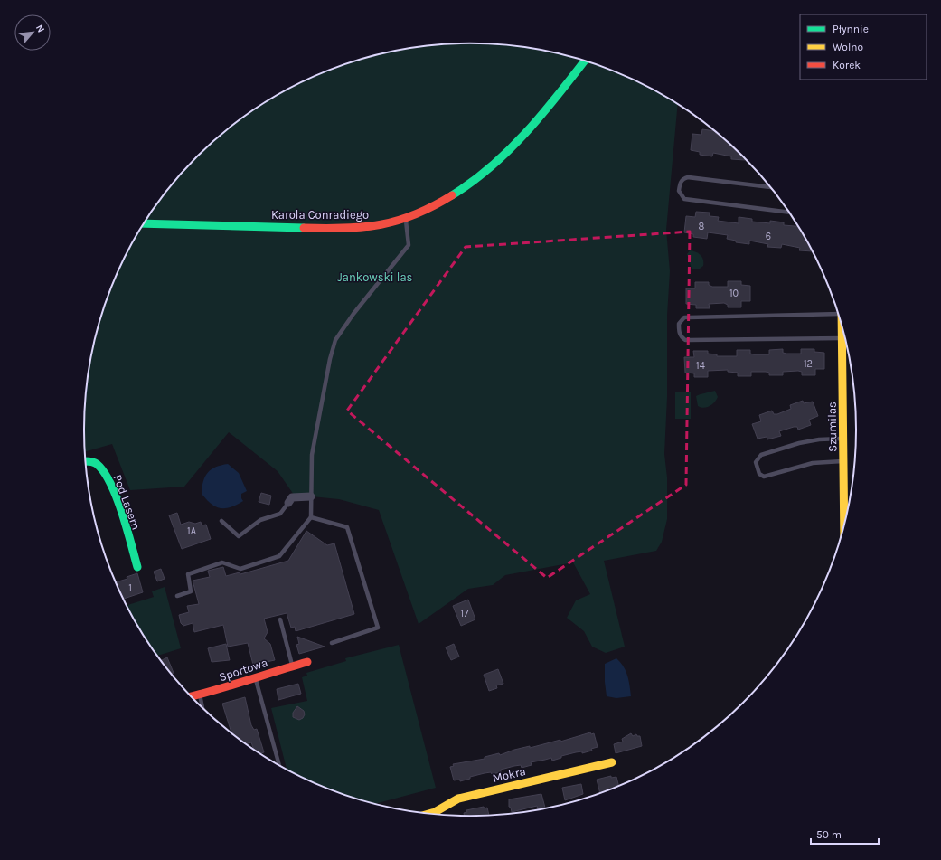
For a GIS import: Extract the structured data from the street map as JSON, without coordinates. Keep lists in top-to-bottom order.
{
  "streets": {
    "street": [
      "Karola Conradiego",
      "Szumilas",
      "Pod Lasem",
      "Sportowa",
      "Mokra"
    ]
  },
  "parks": ["Jankowski las"],
  "house_numbers": [
    "8",
    "6",
    "10",
    "12",
    "14",
    "1A",
    "1",
    "17"
  ],
  "legend": ["Płynnie", "Wolno", "Korek"],
  "scale_bar": "50 m",
  "north": "top right"
}
